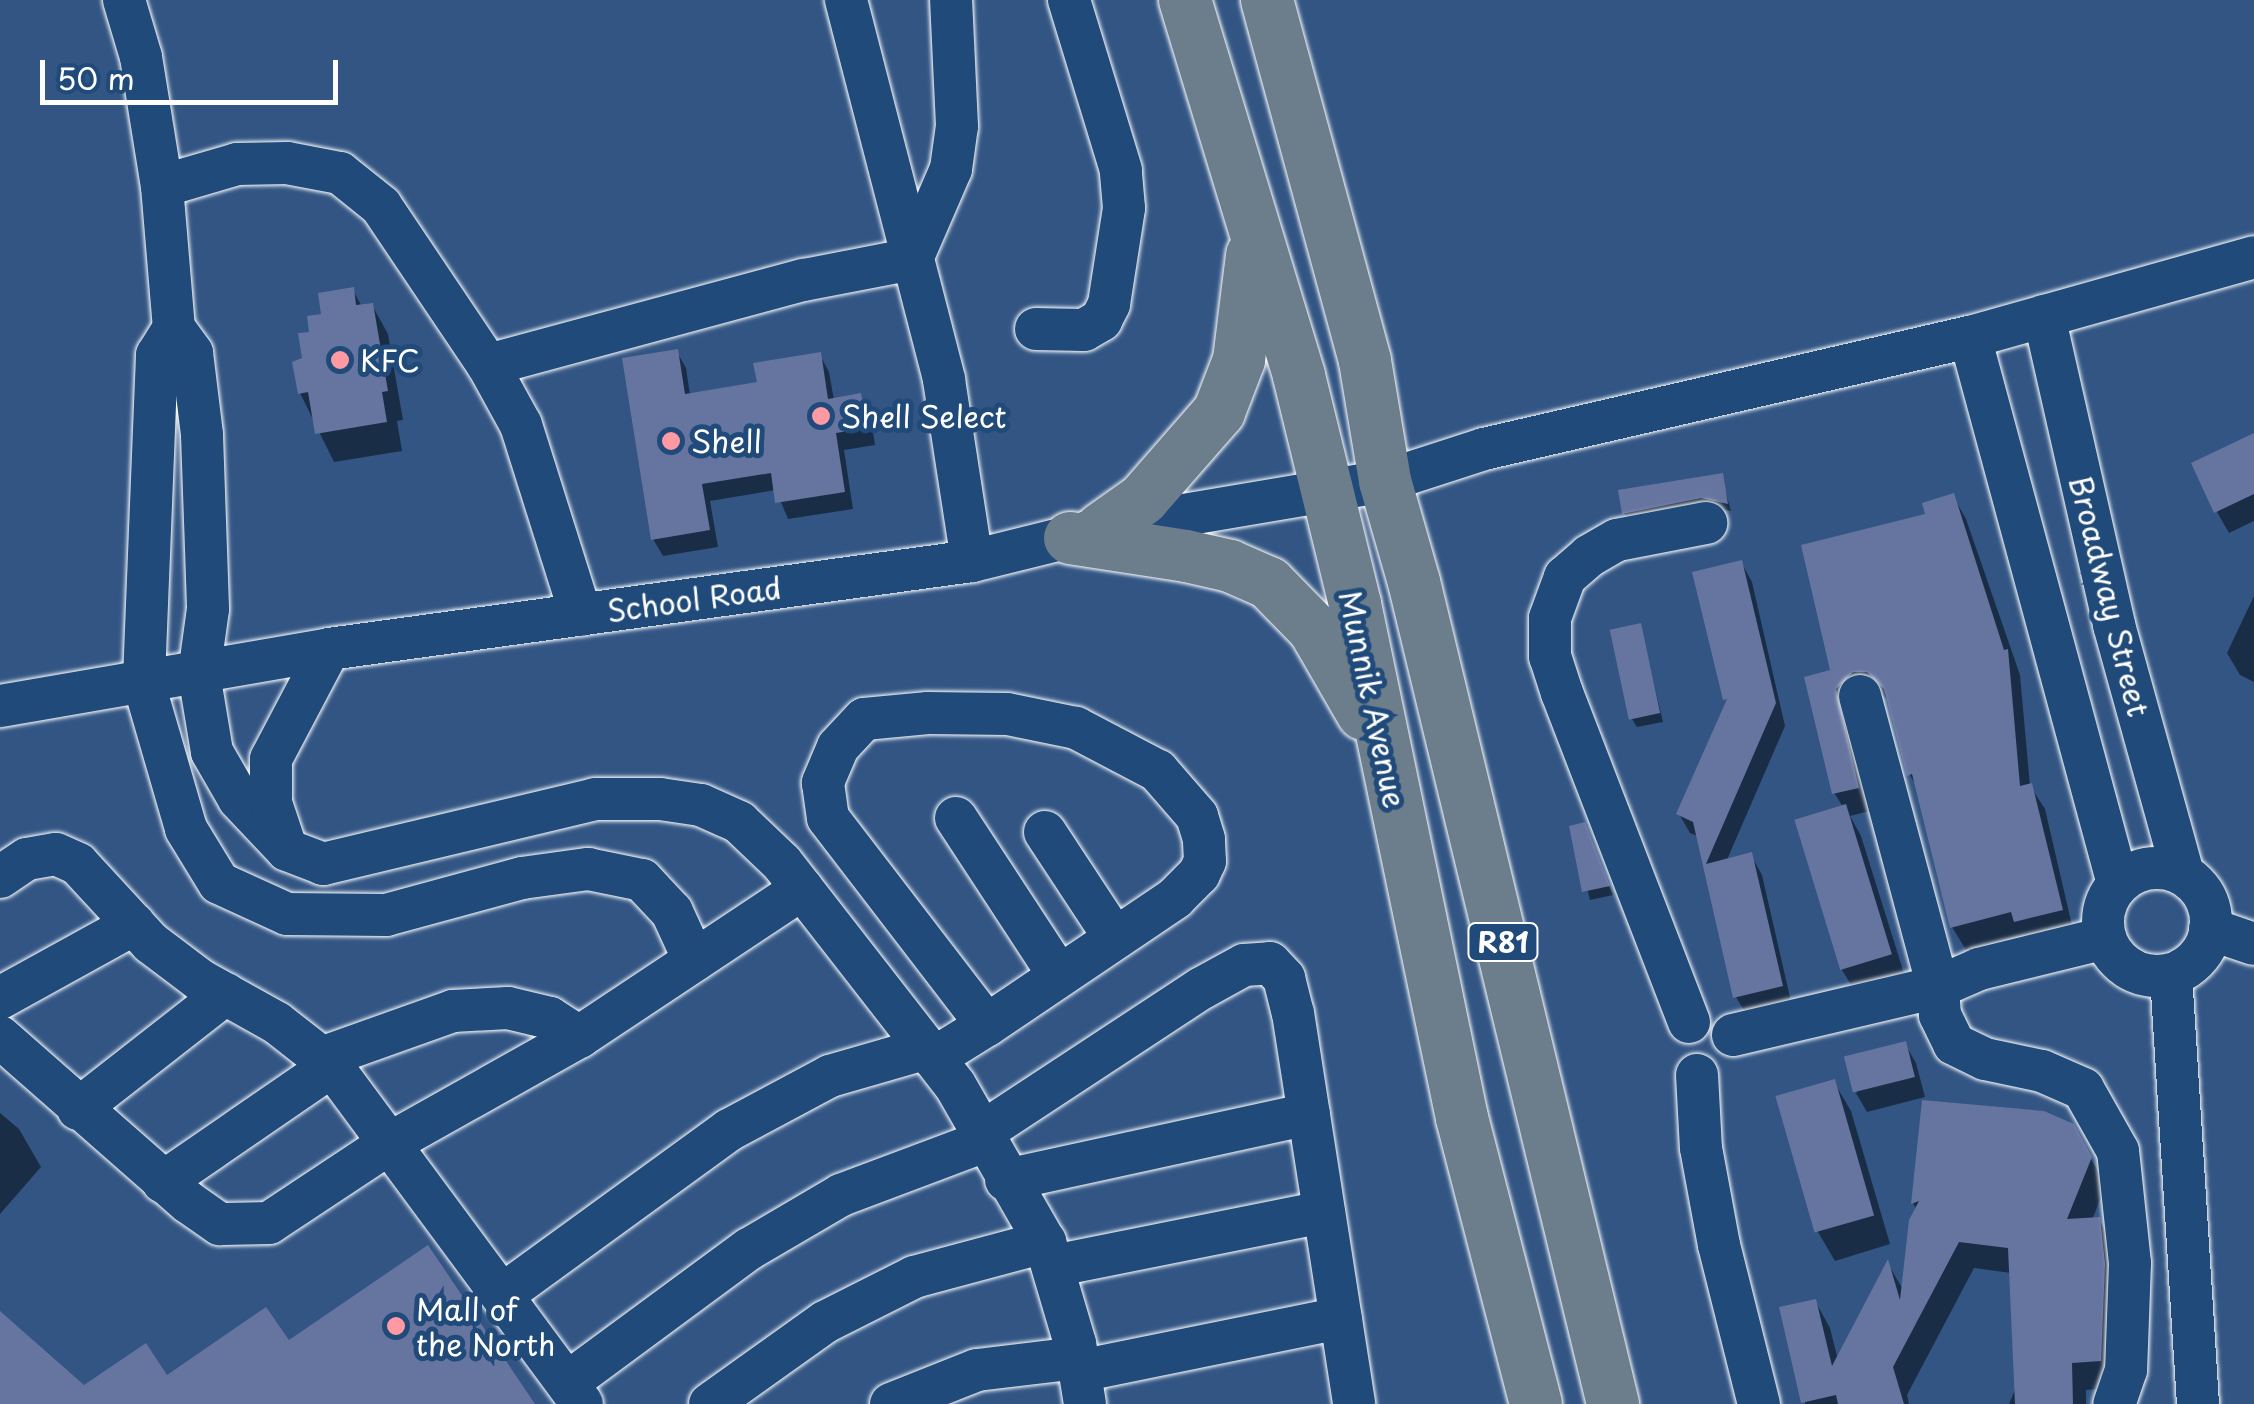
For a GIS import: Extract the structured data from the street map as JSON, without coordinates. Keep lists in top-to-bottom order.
{
  "streets": {
    "main road": ["Munnik Avenue", "R81"],
    "street": ["Broadway Street", "School Road"]
  },
  "crossings": [
    ["Broadway Street", "School Road"],
    ["School Road", "Munnik Avenue"],
    ["School Road", "R81"]
  ],
  "places": [
    "KFC",
    "Shell Select",
    "Shell",
    "Mall of the North"
  ],
  "scale_bar": "50 m"
}
